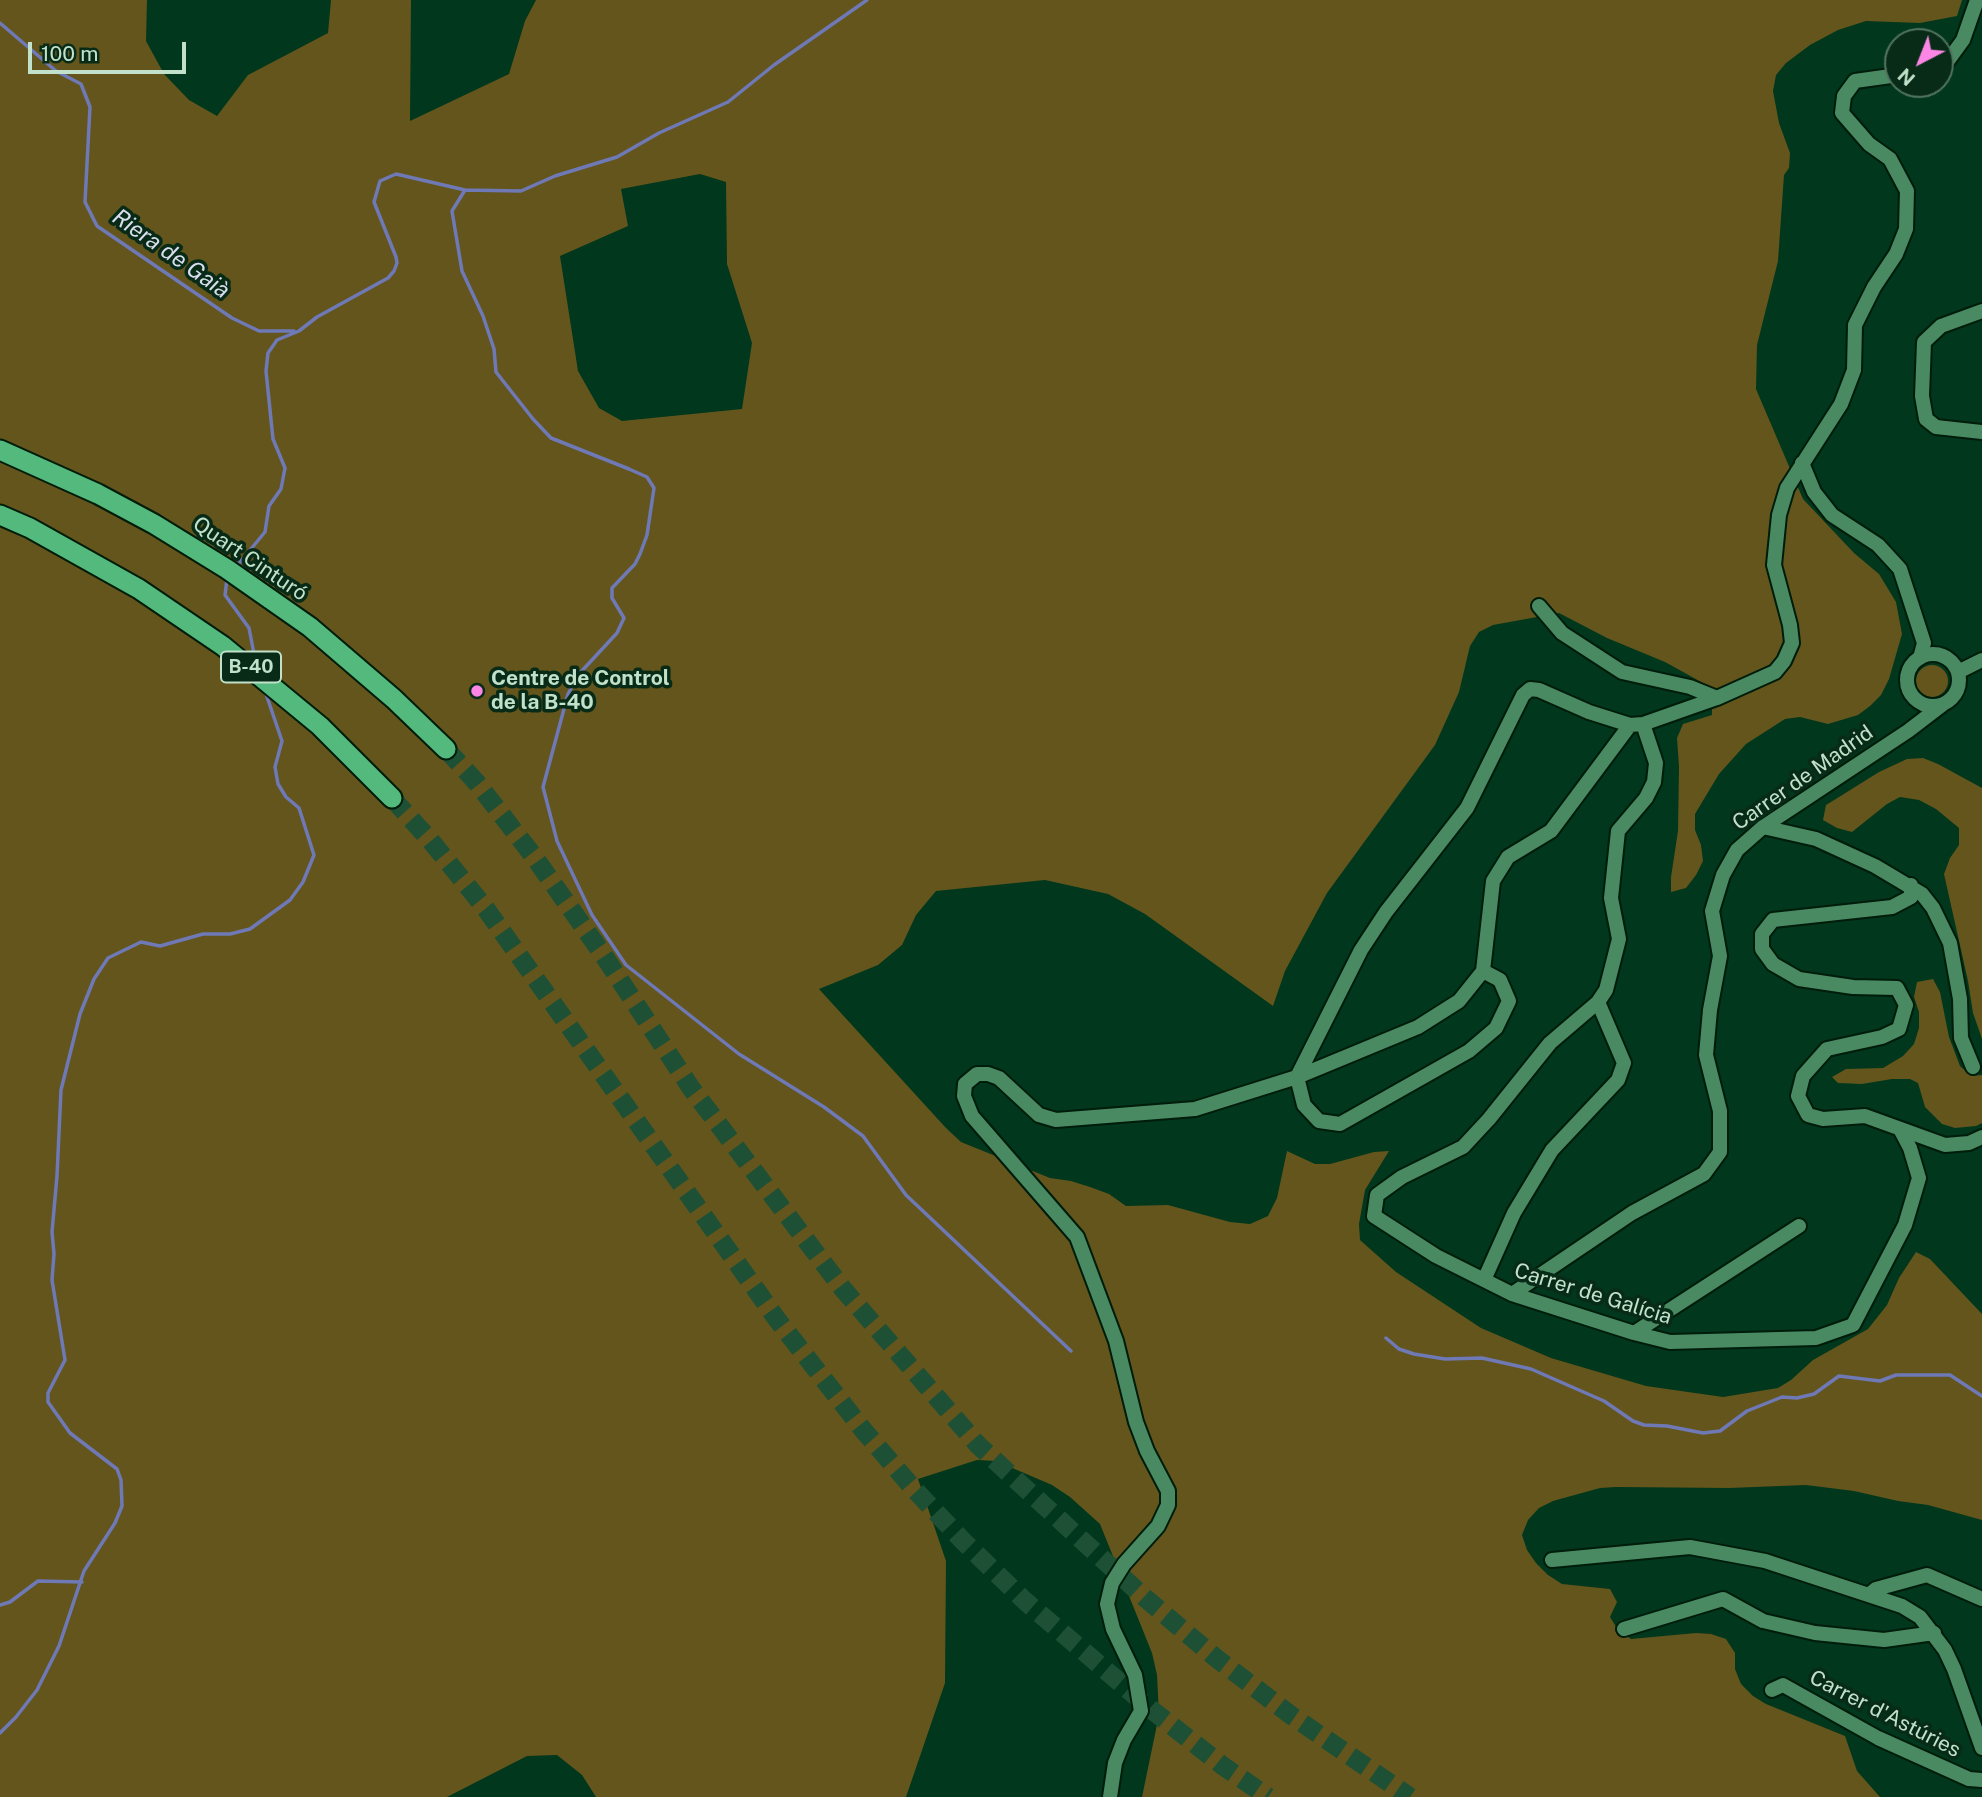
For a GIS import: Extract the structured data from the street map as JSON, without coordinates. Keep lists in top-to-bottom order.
{
  "streets": {
    "highway": ["Quart Cinturó", "B-40"],
    "street": ["Carrer de Madrid", "Carrer de Galícia", "Carrer d'Astúries"]
  },
  "crossings": [
    ["Carrer de Madrid", "Carrer de Galícia"]
  ],
  "water": ["Riera de Gaià"],
  "places": ["Centre de Control de la B-40"],
  "scale_bar": "100 m",
  "north": "bottom left"
}
